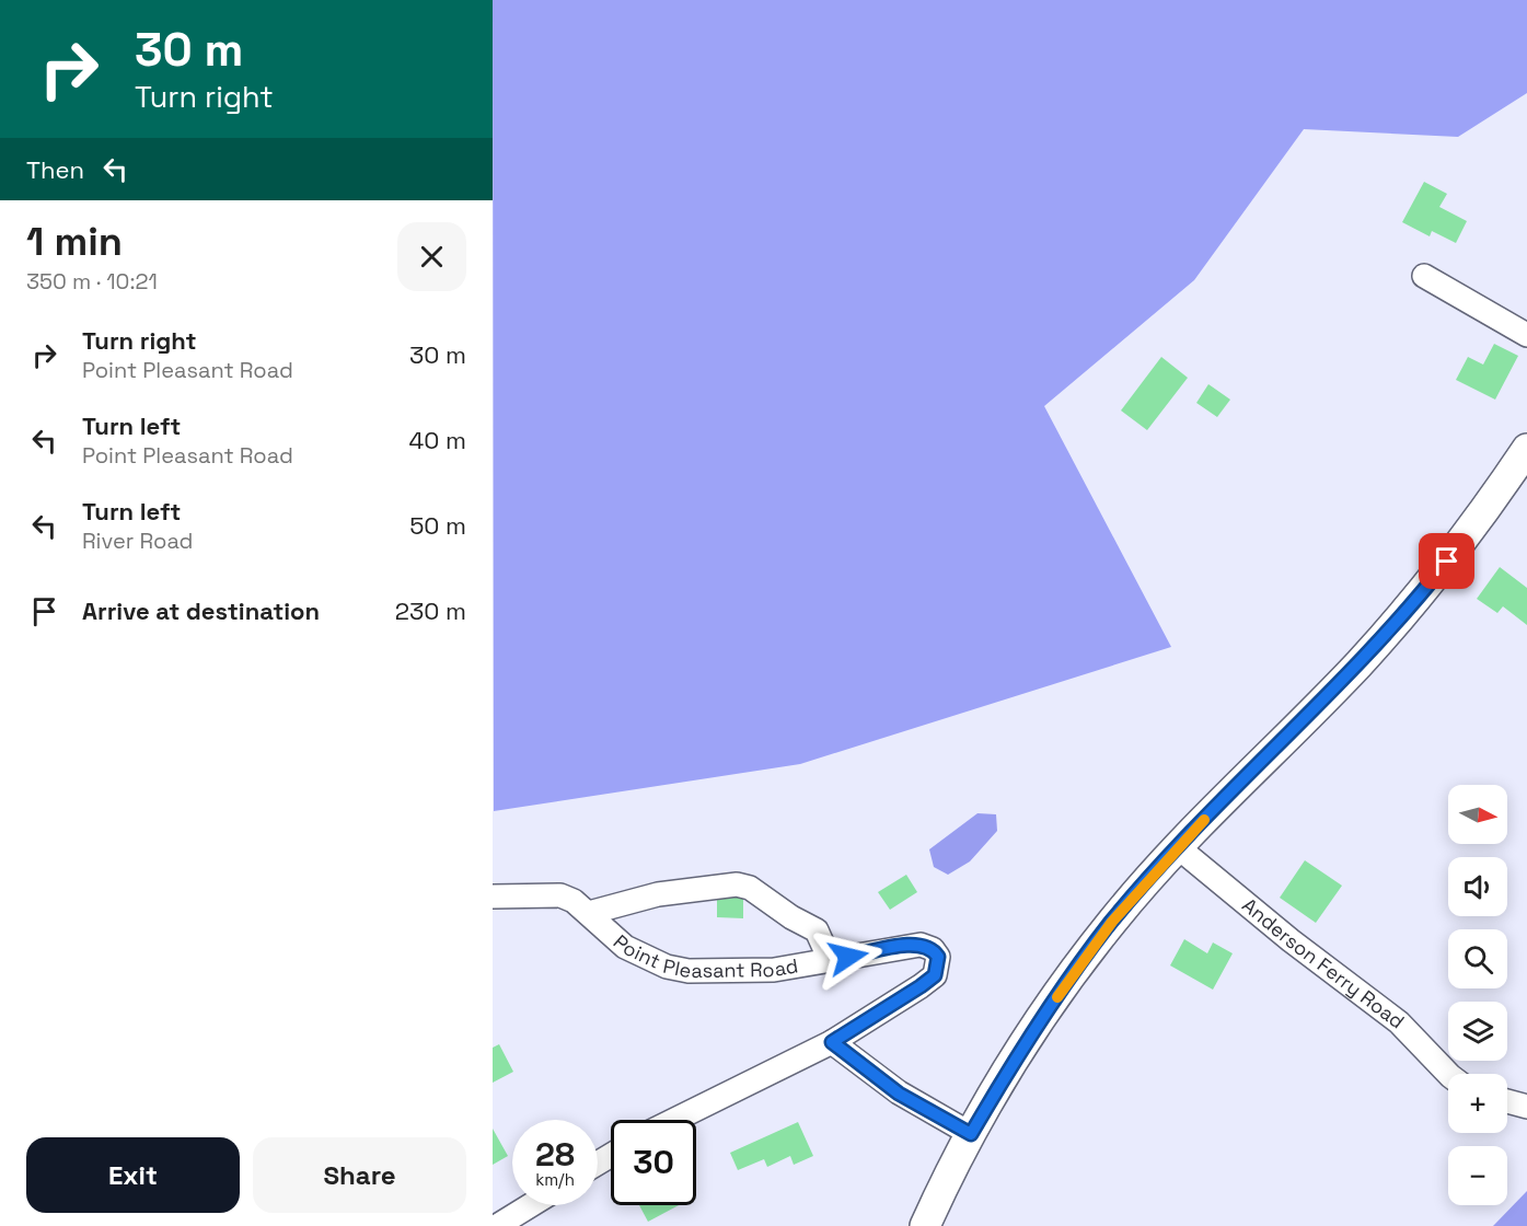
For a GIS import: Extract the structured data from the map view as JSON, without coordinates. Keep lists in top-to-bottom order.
{
  "streets": {
    "street": ["Point Pleasant Road", "Anderson Ferry Road"]
  },
  "north": "right",
  "page": {
    "turn": ["30 m", "Turn right"],
    "then": "Then",
    "heading": ["1 min", "350 m · 10:21"],
    "list": [
      {
        "name": "Turn right",
        "note": "Point Pleasant Road",
        "value": "30 m"
      },
      {
        "name": "Turn left",
        "note": "Point Pleasant Road",
        "value": "40 m"
      },
      {
        "name": "Turn left",
        "note": "River Road",
        "value": "50 m"
      },
      {
        "name": "Arrive at destination",
        "value": "230 m"
      }
    ],
    "map_buttons": ["+", "−"],
    "speed": "28 km/h",
    "limit": "30",
    "buttons": ["Exit", "Share"]
  }
}
